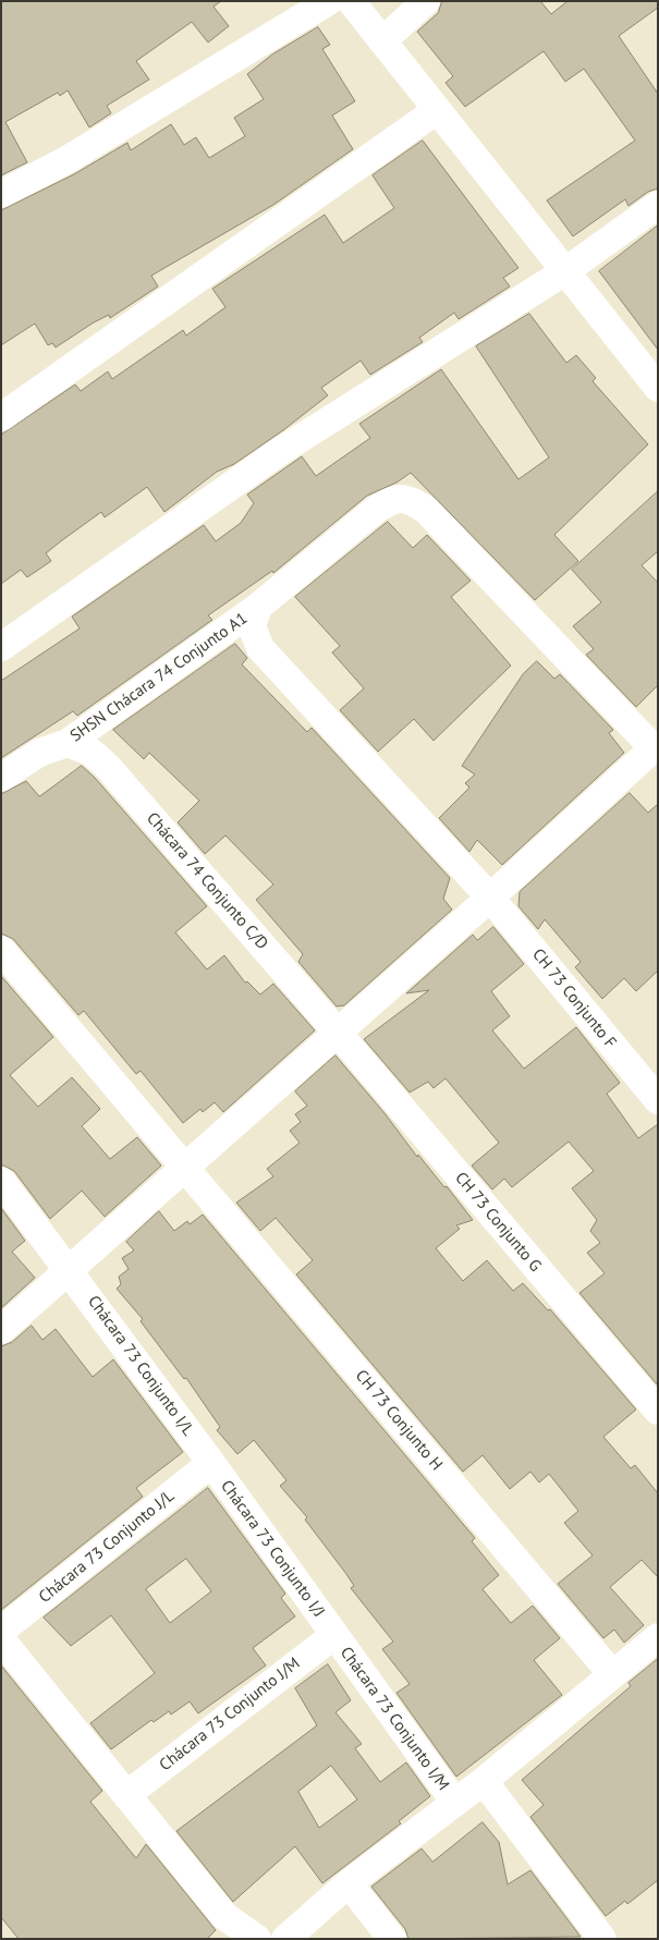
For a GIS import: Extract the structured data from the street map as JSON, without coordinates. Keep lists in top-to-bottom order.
{
  "streets": {
    "street": [
      "SHSN Chácara 74 Conjunto A1",
      "Chácara 74 Conjunto C/D",
      "CH 73 Conjunto F",
      "CH 73 Conjunto G",
      "Chácara 73 Conjunto I/L",
      "CH 73 Conjunto H",
      "Chácara 73 Conjunto J/L",
      "Chácara 73 Conjunto I/J",
      "Chácara 73 Conjunto J/M",
      "Chácara 73 Conjunto I/M"
    ]
  },
  "crossings": [
    ["SHSN Chácara 74 Conjunto A1", "Chácara 74 Conjunto C/D"],
    ["SHSN Chácara 74 Conjunto A1", "CH 73 Conjunto F"],
    ["Chácara 74 Conjunto C/D", "CH 73 Conjunto G"],
    ["Chácara 73 Conjunto I/L", "Chácara 73 Conjunto J/L"],
    ["Chácara 73 Conjunto I/L", "Chácara 73 Conjunto I/J"],
    ["Chácara 73 Conjunto J/L", "Chácara 73 Conjunto I/J"],
    ["Chácara 73 Conjunto I/J", "Chácara 73 Conjunto J/M"],
    ["Chácara 73 Conjunto I/J", "Chácara 73 Conjunto I/M"],
    ["Chácara 73 Conjunto J/M", "Chácara 73 Conjunto I/M"]
  ]
}
